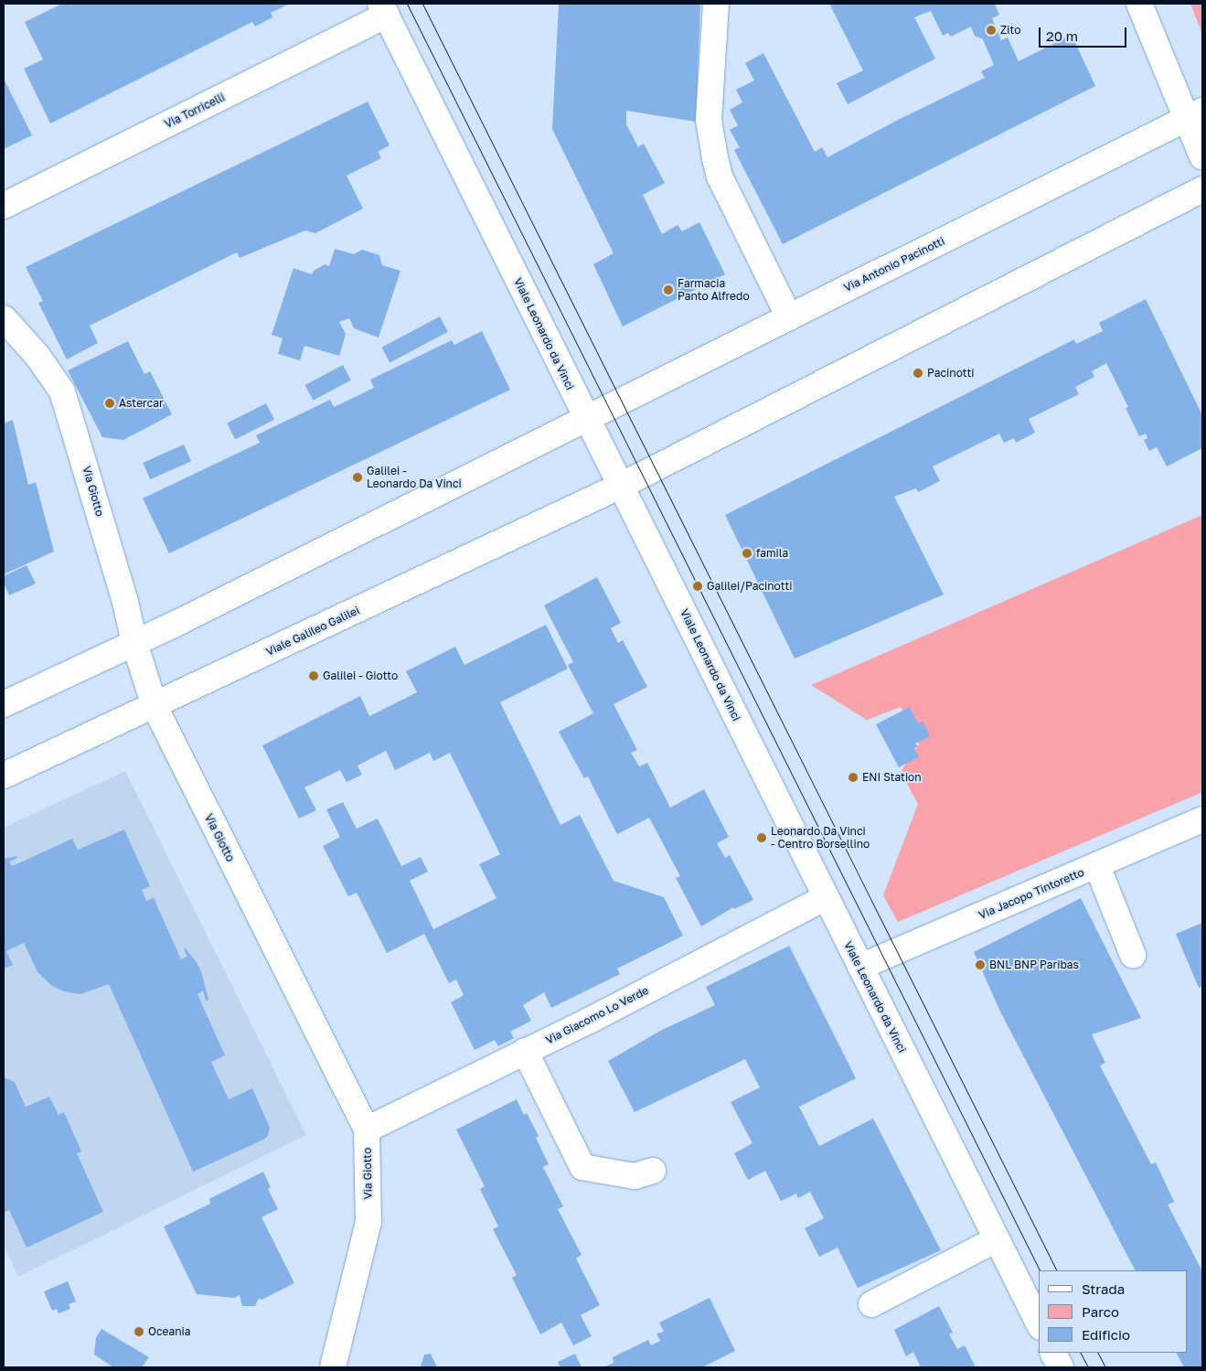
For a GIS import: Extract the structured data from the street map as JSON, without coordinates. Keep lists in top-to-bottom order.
{
  "streets": {
    "street": [
      "Via Torricelli",
      "Via Antonio Pacinotti",
      "Viale Leonardo da Vinci",
      "Via Giotto",
      "Viale Galileo Galilei",
      "Via Jacopo Tintoretto",
      "Via Giacomo Lo Verde"
    ]
  },
  "crossings": [
    ["Via Torricelli", "Viale Leonardo da Vinci"],
    ["Via Antonio Pacinotti", "Viale Leonardo da Vinci"],
    ["Viale Leonardo da Vinci", "Viale Galileo Galilei"],
    ["Viale Leonardo da Vinci", "Via Jacopo Tintoretto"],
    ["Viale Leonardo da Vinci", "Via Giacomo Lo Verde"],
    ["Via Giotto", "Viale Galileo Galilei"],
    ["Via Giotto", "Via Giacomo Lo Verde"]
  ],
  "places": [
    "Zito",
    "Farmacia Panto Alfredo",
    "Pacinotti",
    "Astercar",
    "Galilei - Leonardo Da Vinci",
    "famila",
    "Galilei/Pacinotti",
    "Galilei - Giotto",
    "ENI Station",
    "Leonardo Da Vinci - Centro Borsellino",
    "BNL BNP Paribas",
    "Oceania"
  ],
  "legend": ["Strada", "Parco", "Edificio"],
  "scale_bar": "20 m"
}
